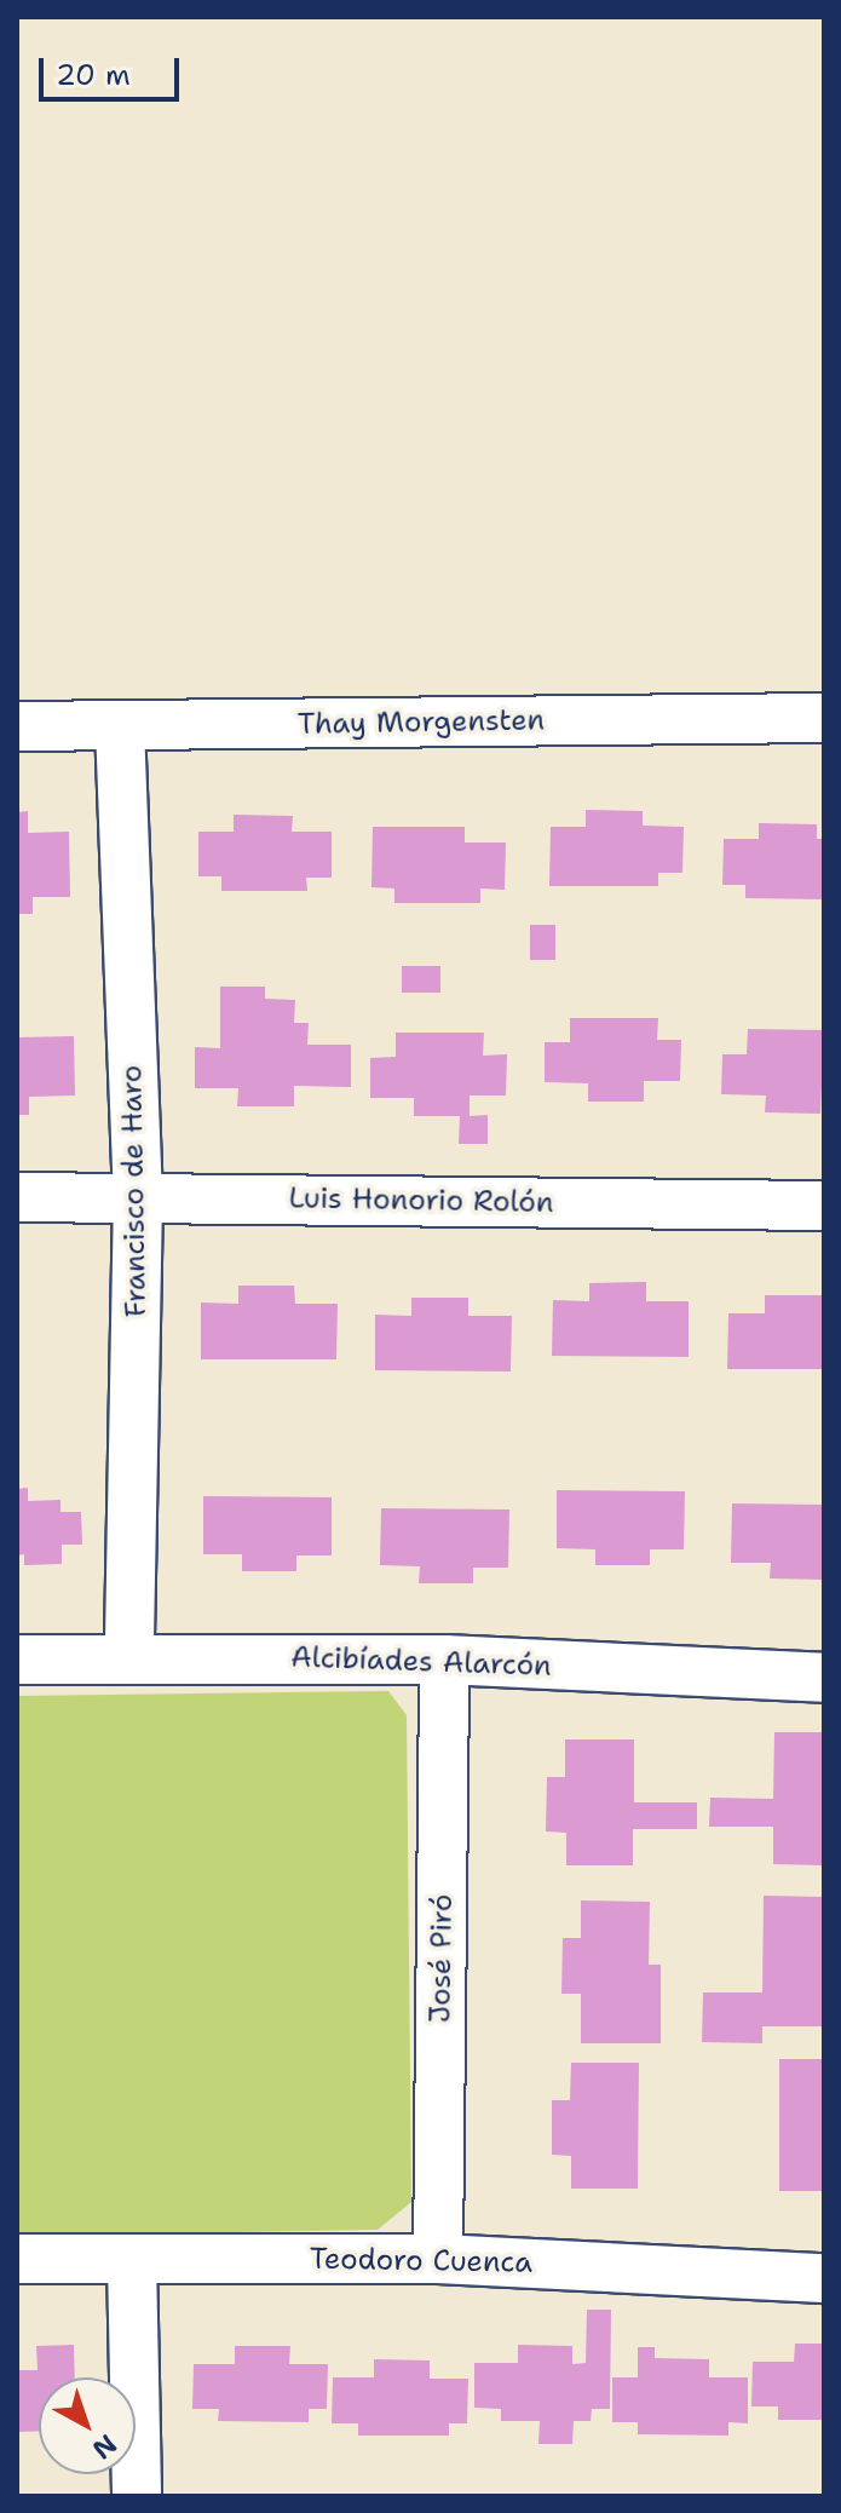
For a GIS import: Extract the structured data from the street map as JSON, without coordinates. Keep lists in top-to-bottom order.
{
  "streets": {
    "street": [
      "Thay Morgensten",
      "Francisco de Haro",
      "Luis Honorio Rolón",
      "Alcibíades Alarcón",
      "José Piró",
      "Teodoro Cuenca"
    ]
  },
  "crossings": [
    ["Thay Morgensten", "Francisco de Haro"],
    ["Francisco de Haro", "Luis Honorio Rolón"],
    ["Francisco de Haro", "Alcibíades Alarcón"],
    ["Alcibíades Alarcón", "José Piró"],
    ["José Piró", "Teodoro Cuenca"]
  ],
  "scale_bar": "20 m",
  "north": "bottom right"
}
